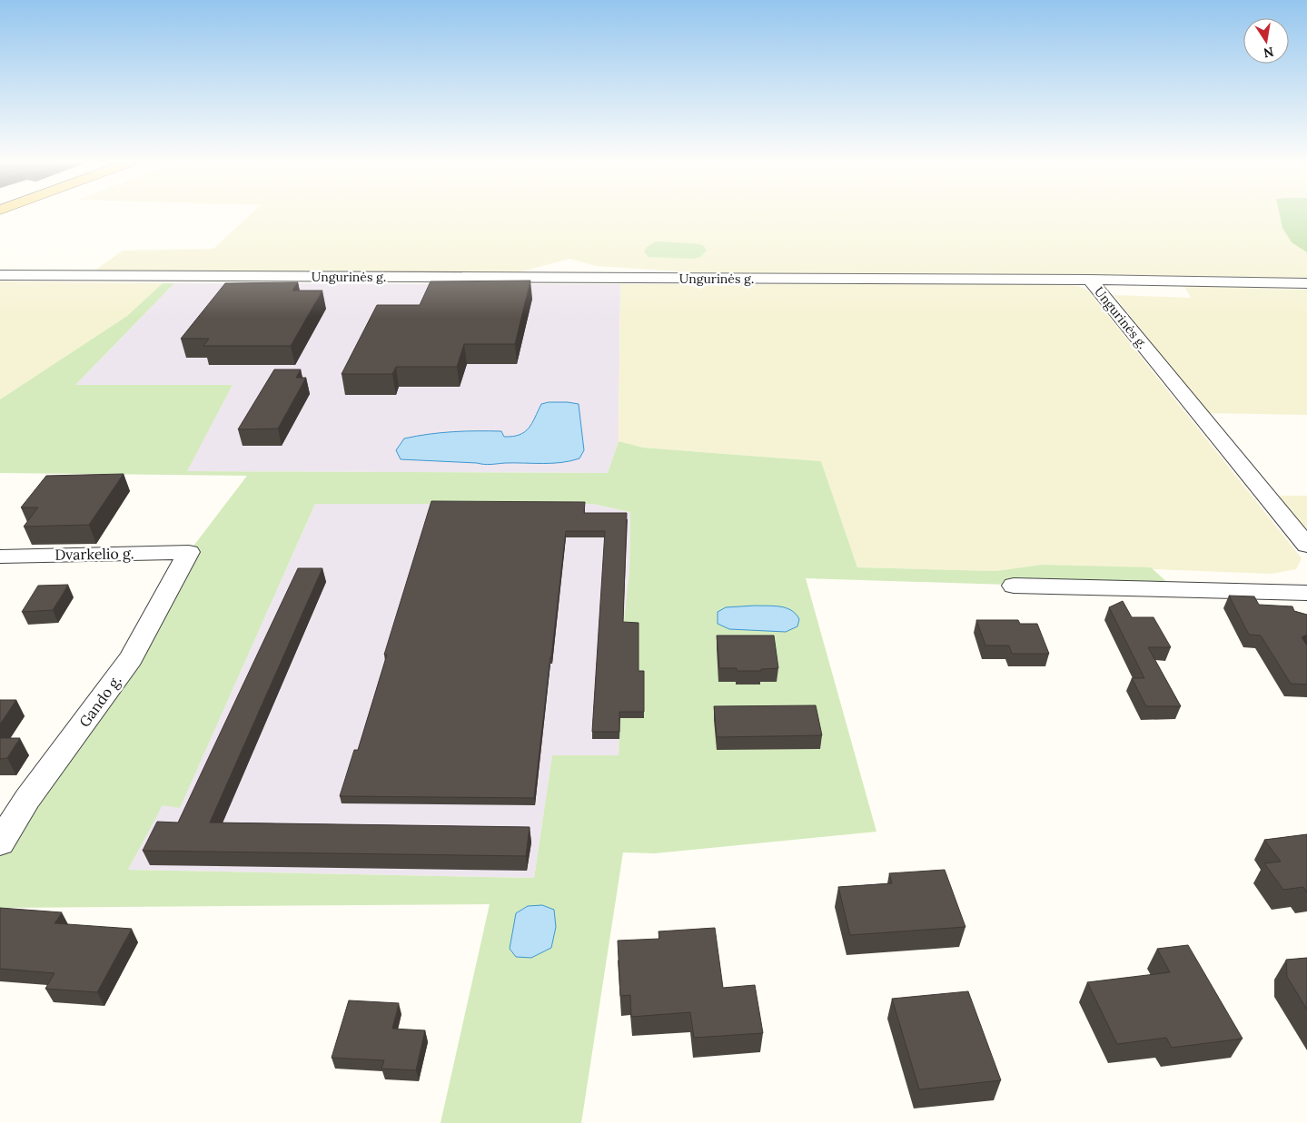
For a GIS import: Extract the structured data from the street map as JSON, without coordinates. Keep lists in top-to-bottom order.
{
  "streets": {
    "street": ["Ungurinės g.", "Dvarkelio g.", "Gando g."]
  },
  "crossings": [
    ["Dvarkelio g.", "Gando g."]
  ],
  "north": "bottom"
}
